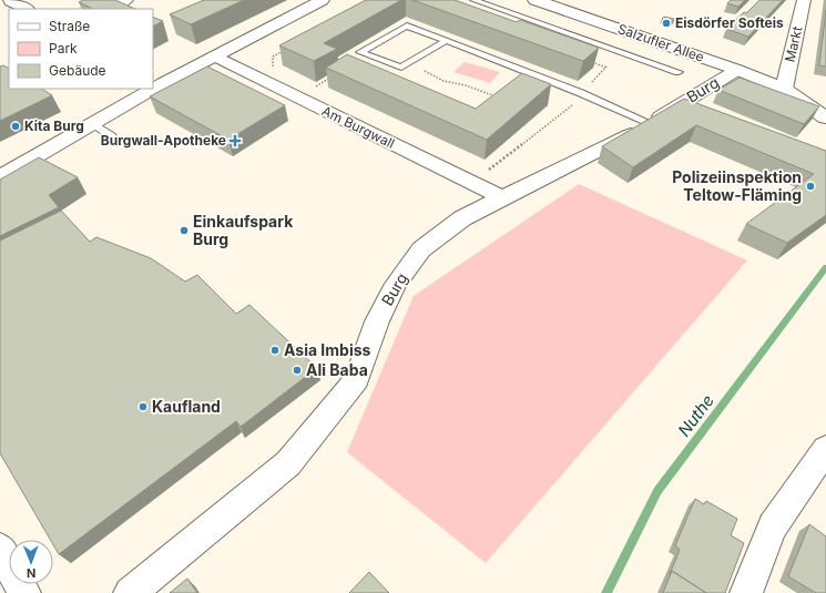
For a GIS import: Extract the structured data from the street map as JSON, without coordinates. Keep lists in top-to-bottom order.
{
  "streets": {
    "main road": ["Salzufler Allee"],
    "street": ["Markt", "Burg", "Am Burgwall"]
  },
  "crossings": [
    ["Salzufler Allee", "Markt"],
    ["Salzufler Allee", "Burg"],
    ["Burg", "Am Burgwall"]
  ],
  "water": ["Nuthe"],
  "places": {
    "other": [
      "Eisdörfer Softeis",
      "Kita Burg",
      "Polizeiinspektion Teltow-Fläming",
      "Einkaufspark Burg",
      "Asia Imbiss",
      "Ali Baba",
      "Kaufland"
    ],
    "health": ["Burgwall-Apotheke"]
  },
  "legend": ["Straße", "Park", "Gebäude"],
  "north": "bottom"
}
